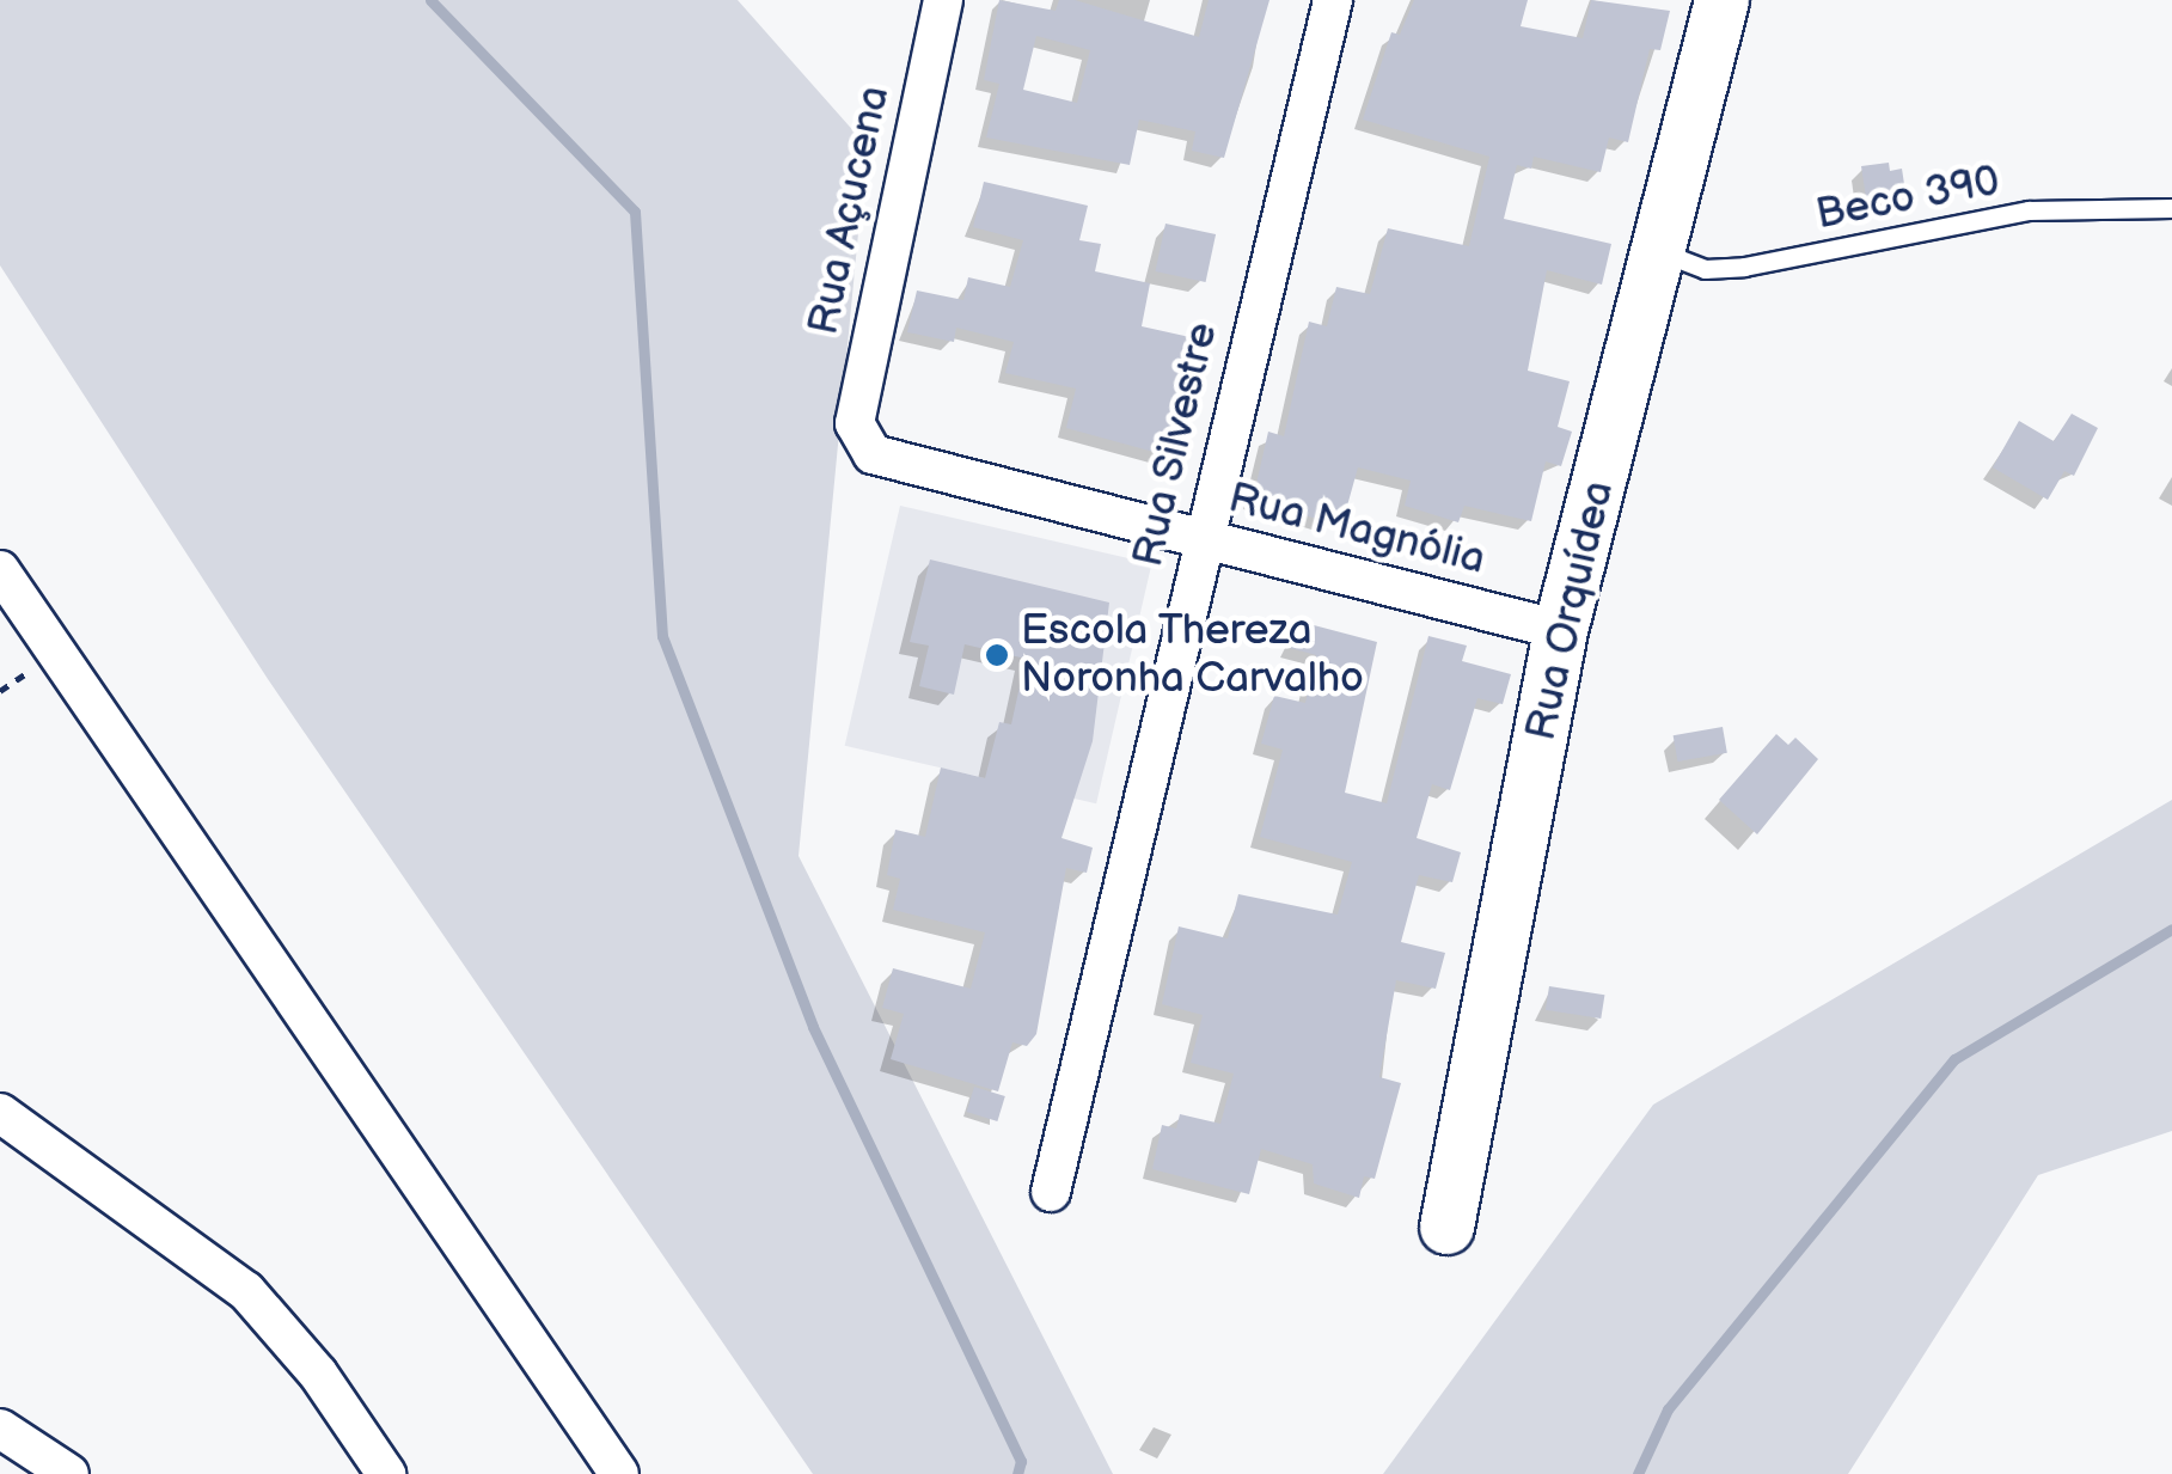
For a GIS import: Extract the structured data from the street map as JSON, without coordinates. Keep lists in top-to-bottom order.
{
  "streets": {
    "street": [
      "Rua Açucena",
      "Rua Silvestre",
      "Rua Magnólia",
      "Rua Orquídea"
    ],
    "lane": ["Beco 390"]
  },
  "crossings": [
    ["Beco 390", "Rua Orquídea"],
    ["Rua Açucena", "Rua Magnólia"],
    ["Rua Silvestre", "Rua Magnólia"],
    ["Rua Magnólia", "Rua Orquídea"]
  ],
  "places": ["Escola Thereza Noronha Carvalho"]
}
